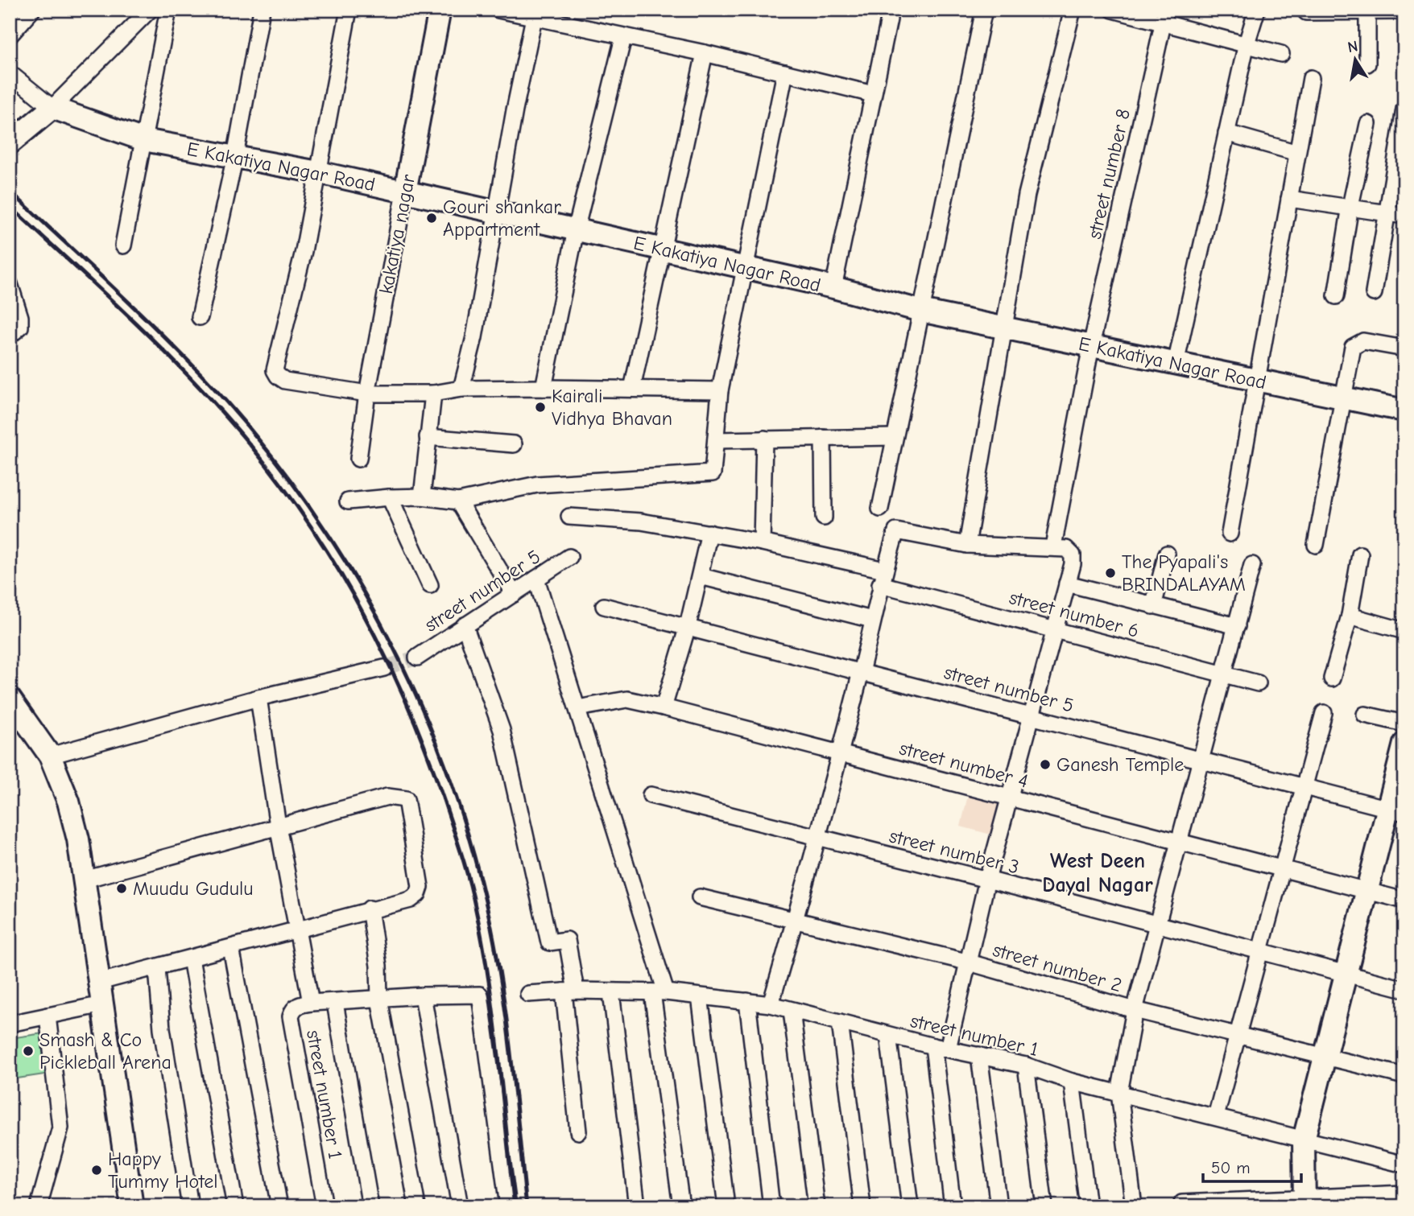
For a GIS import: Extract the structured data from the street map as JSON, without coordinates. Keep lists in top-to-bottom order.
{
  "streets": {
    "street": [
      "E Kakatiya Nagar Road",
      "street number 8",
      "kakatiya nagar",
      "street number 5",
      "street number 6",
      "street number 4",
      "street number 3",
      "street number 2",
      "street number 1"
    ]
  },
  "crossings": [
    ["E Kakatiya Nagar Road", "street number 8"],
    ["E Kakatiya Nagar Road", "kakatiya nagar"]
  ],
  "districts": ["West Deen Dayal Nagar"],
  "places": [
    "Gouri shankar Appartment",
    "Kairali Vidhya Bhavan",
    "The Pyapali's BRINDALAYAM",
    "Ganesh Temple",
    "Muudu Gudulu",
    "Smash & Co Pickleball Arena",
    "Happy Tummy Hotel"
  ],
  "scale_bar": "50 m",
  "north": "top"
}
